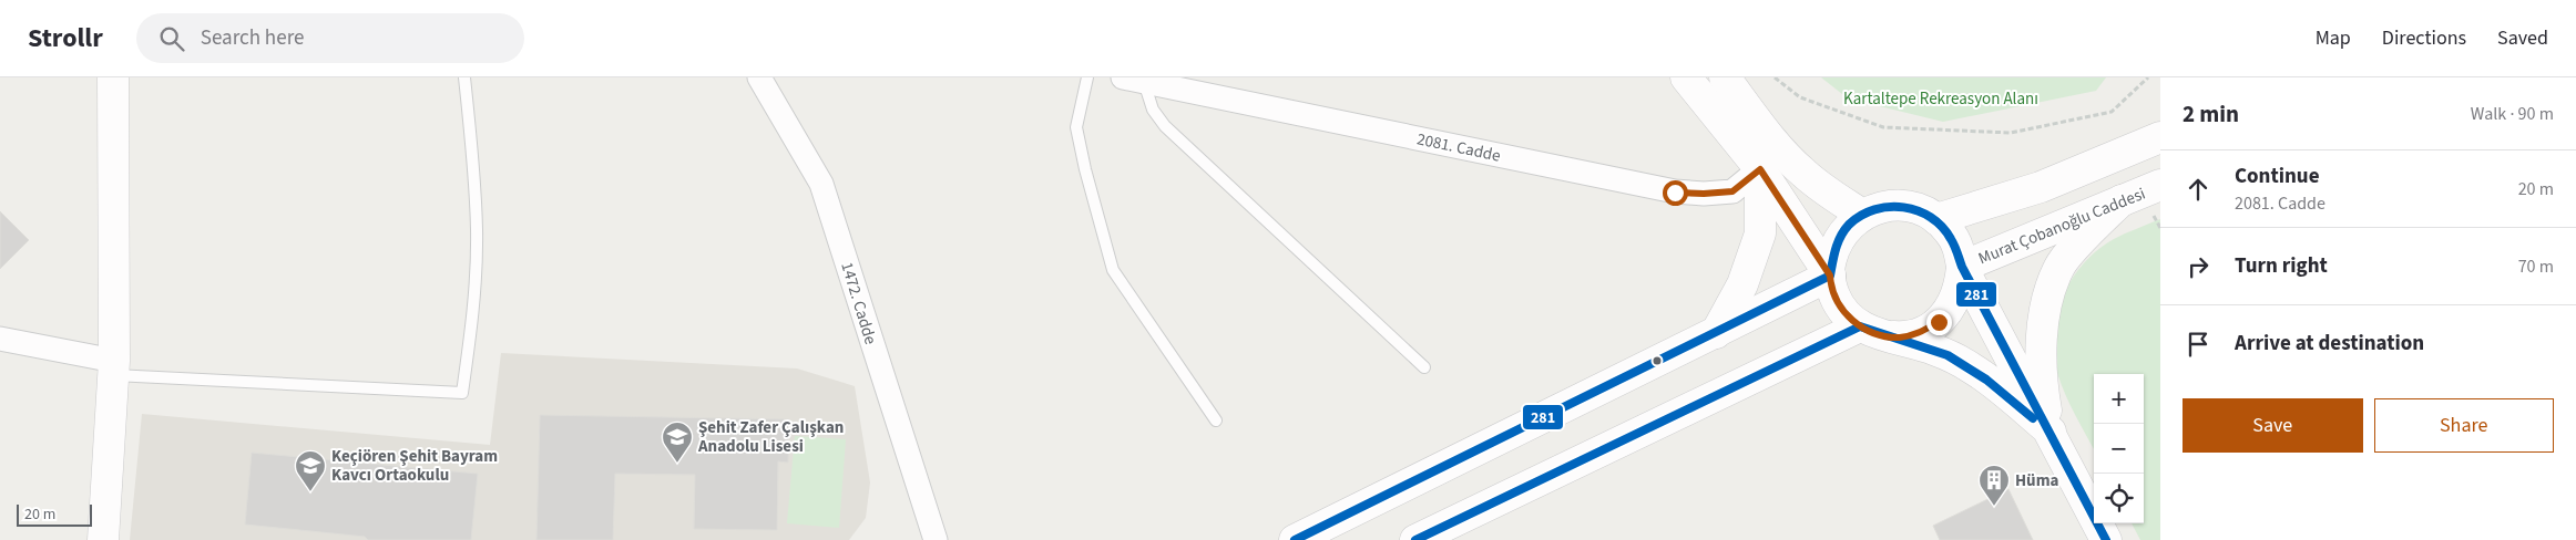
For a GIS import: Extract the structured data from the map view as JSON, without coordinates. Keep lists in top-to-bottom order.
{
  "streets": {
    "main road": ["Murat Çobanoğlu Caddesi"],
    "street": ["2081. Cadde", "1472. Cadde"]
  },
  "parks": ["Kartaltepe Rekreasyon Alanı"],
  "places": {
    "school or university": ["Şehit Zafer Çalışkan Anadolu Lisesi", "Keçiören Şehit Bayram Kavcı Ortaokulu"],
    "building": ["Hüma"]
  },
  "lines": ["transit line 281"],
  "scale_bar": "20 m",
  "page": {
    "header": "Strollr",
    "search": "Search here",
    "nav": ["Map", "Directions", "Saved"],
    "heading": ["2 min", "Walk · 90 m"],
    "list": [
      ["Continue", "2081. Cadde", "20 m"],
      ["Turn right", "70 m"],
      "Arrive at destination"
    ],
    "map_buttons": ["+", "−"],
    "buttons": ["Save", "Share"],
    "scale": "20 m"
  }
}
